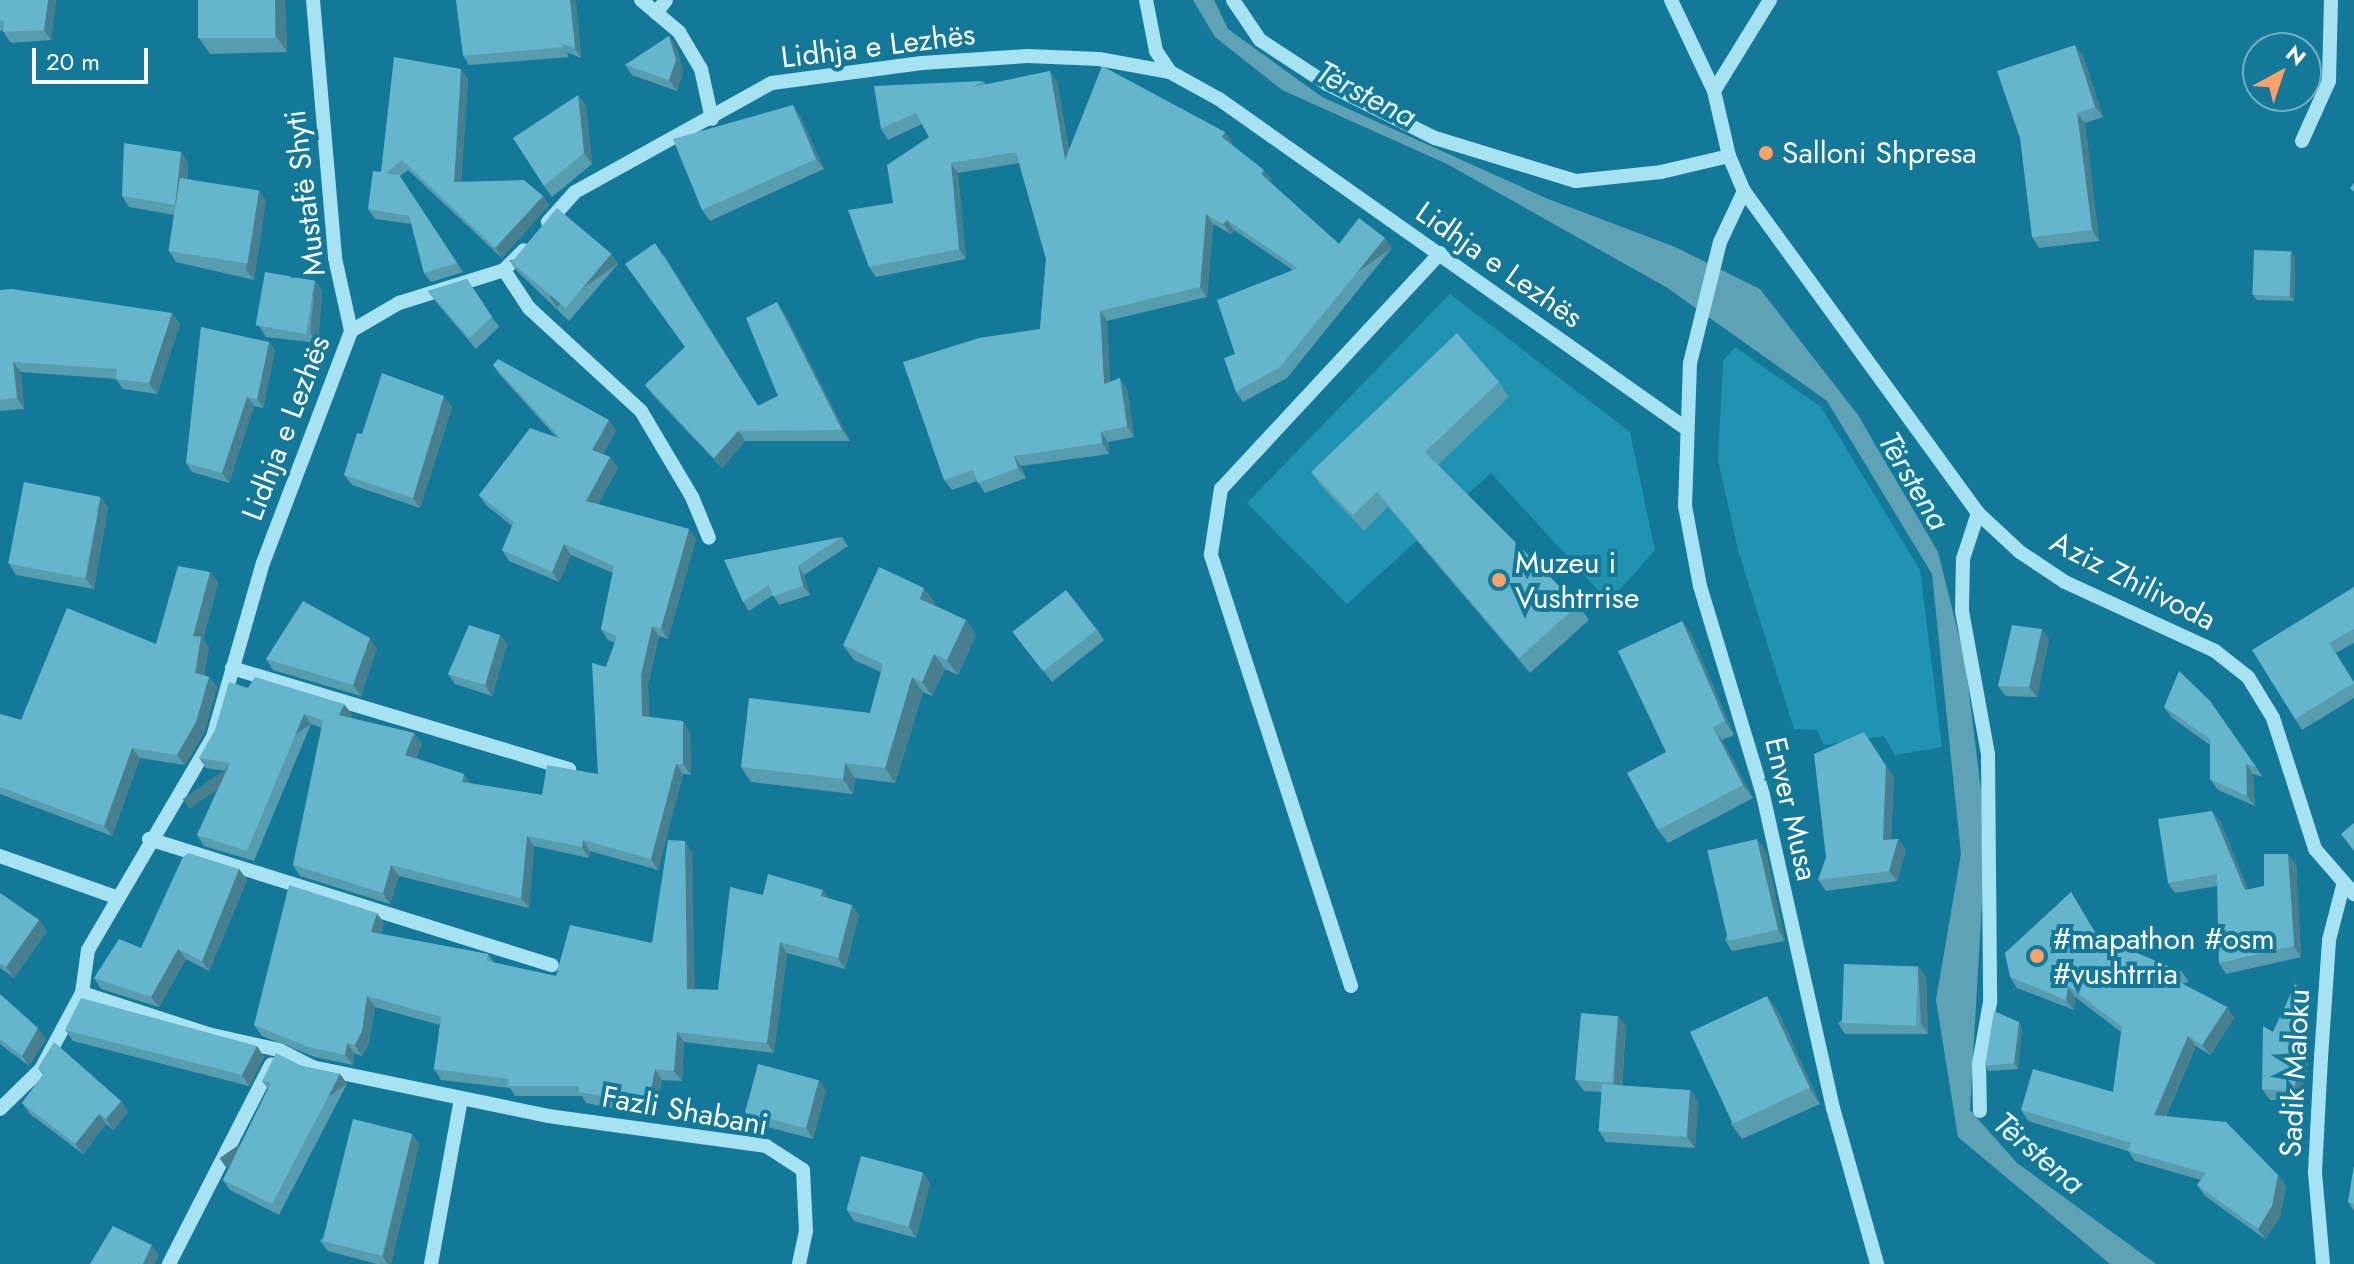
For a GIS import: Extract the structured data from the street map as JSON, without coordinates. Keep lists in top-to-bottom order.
{
  "streets": {
    "street": [
      "Lidhja e Lezhës",
      "Mustafë Shyti",
      "Aziz Zhilivoda",
      "Enver Musa",
      "Sadik Maloku",
      "Fazli Shabani"
    ]
  },
  "crossings": [
    ["Lidhja e Lezhës", "Mustafë Shyti"],
    ["Lidhja e Lezhës", "Enver Musa"],
    ["Lidhja e Lezhës", "Fazli Shabani"],
    ["Aziz Zhilivoda", "Enver Musa"],
    ["Aziz Zhilivoda", "Sadik Maloku"]
  ],
  "water": ["Tërstena"],
  "places": ["Salloni Shpresa", "Muzeu i Vushtrrise", "#mapathon #osm #vushtrria"],
  "scale_bar": "20 m",
  "north": "top right"
}
